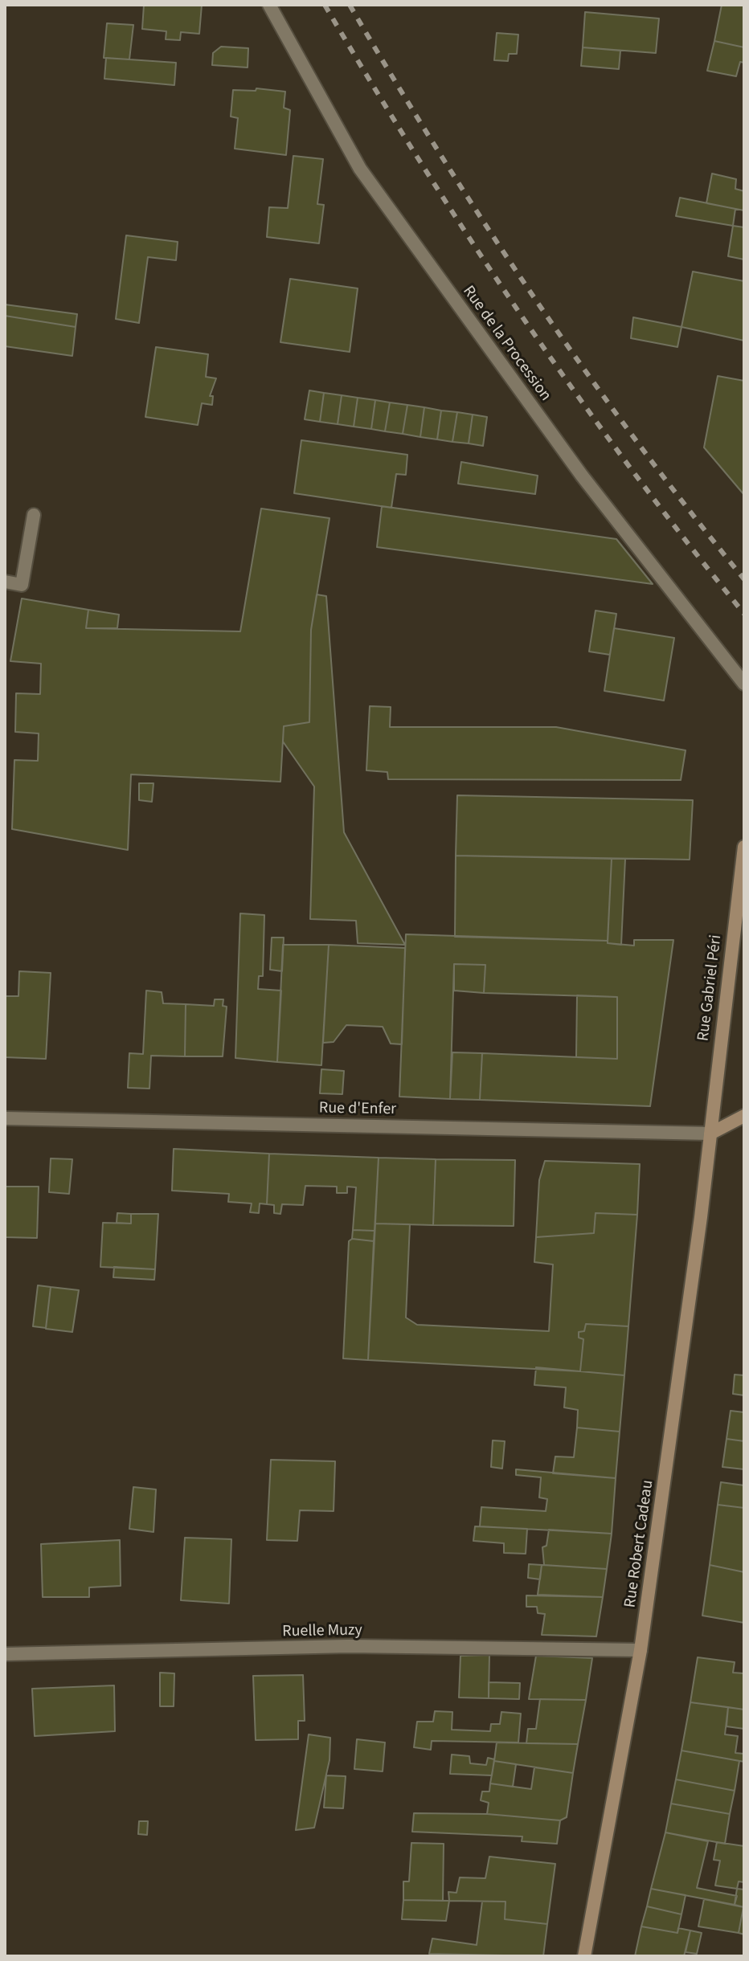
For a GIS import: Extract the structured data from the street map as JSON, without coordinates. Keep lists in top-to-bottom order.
{
  "streets": {
    "main road": ["Rue Gabriel Péri", "Rue Robert Cadeau"],
    "street": ["Rue de la Procession", "Rue d'Enfer", "Ruelle Muzy"]
  },
  "crossings": [
    ["Rue Gabriel Péri", "Rue d'Enfer"],
    ["Rue Gabriel Péri", "Rue Robert Cadeau"],
    ["Rue d'Enfer", "Rue Robert Cadeau"],
    ["Rue Robert Cadeau", "Ruelle Muzy"]
  ]
}
